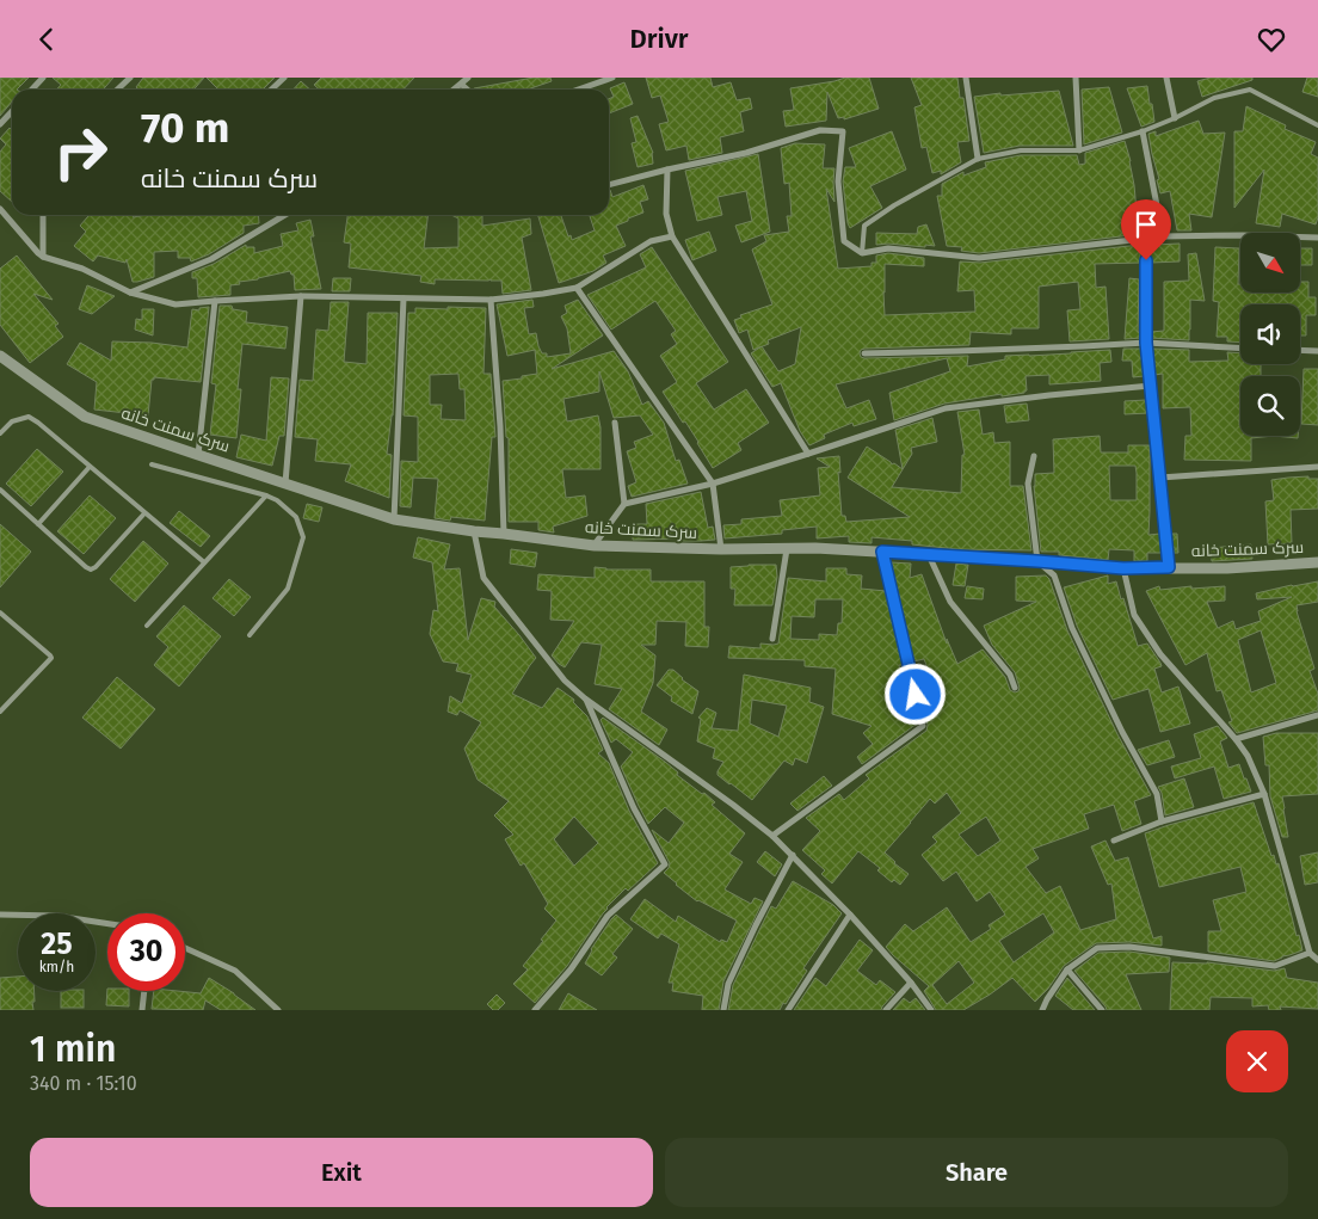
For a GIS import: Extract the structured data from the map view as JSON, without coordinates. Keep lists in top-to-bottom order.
{
  "streets": {
    "street": ["سرک سمنت خانه"]
  },
  "north": "bottom right",
  "page": {
    "header": "Drivr",
    "turn": ["70 m", "سرک سمنت خانه"],
    "speed": "25 km/h",
    "limit": "30",
    "heading": ["1 min", "340 m · 15:10"],
    "buttons": ["Exit", "Share"]
  }
}
